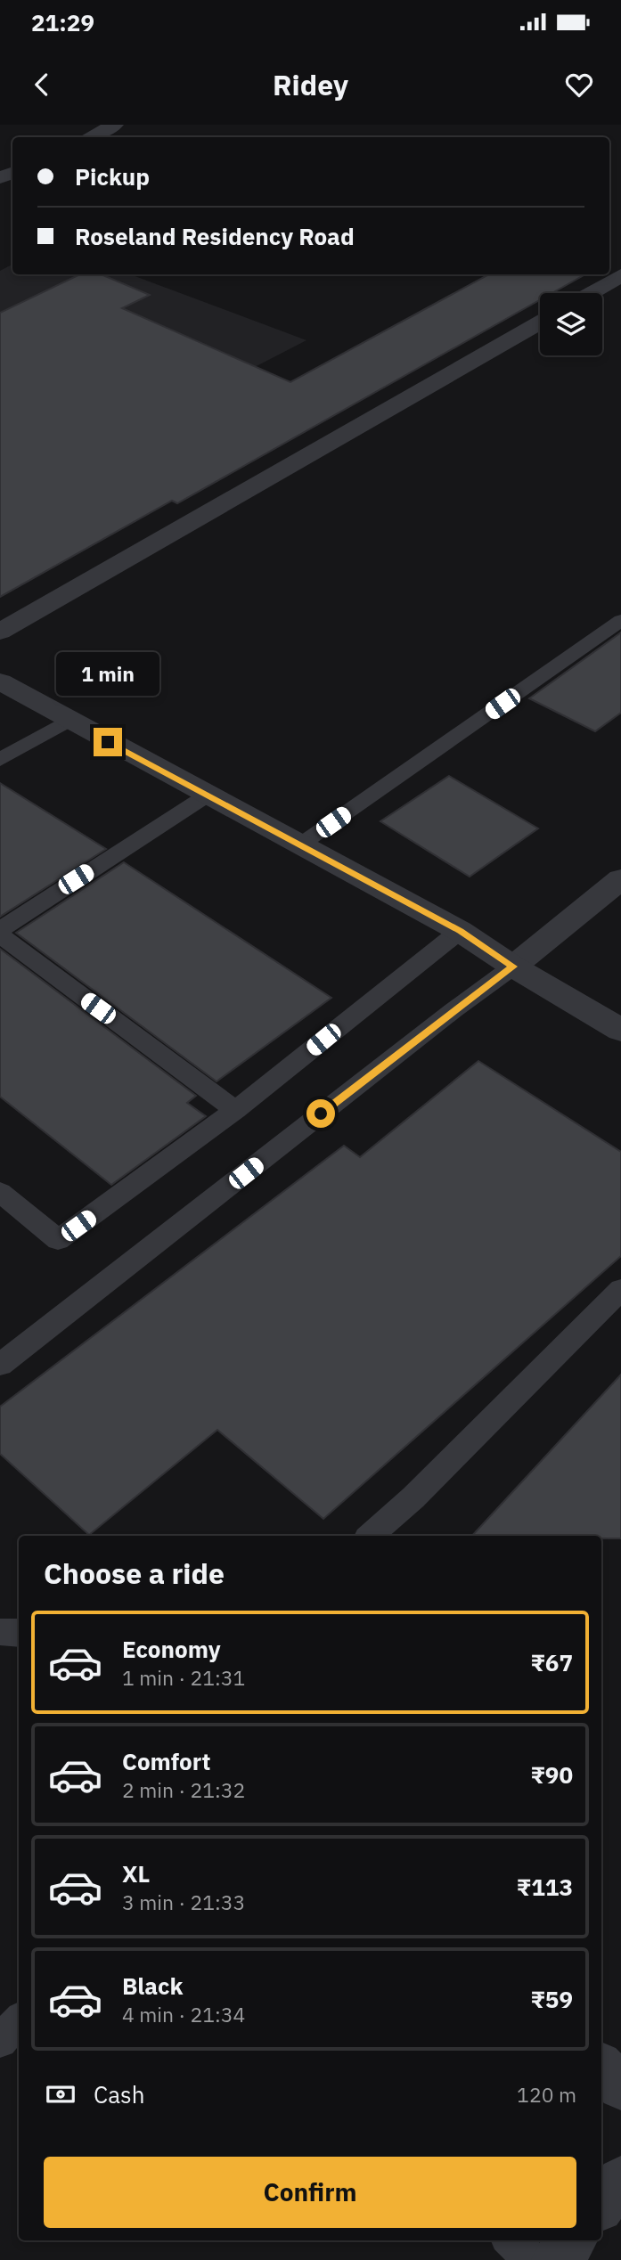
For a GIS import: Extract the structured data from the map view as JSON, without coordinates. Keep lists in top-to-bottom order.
{
  "page": {
    "status": "21:29",
    "header": "Ridey",
    "banner": ["Pickup", "Roseland Residency Road"],
    "bubble": "1 min",
    "heading": "Choose a ride",
    "list": [
      {
        "name": "Economy",
        "note": "1 min · 21:31",
        "value": "₹67"
      },
      {
        "name": "Comfort",
        "note": "2 min · 21:32",
        "value": "₹90"
      },
      {
        "name": "XL",
        "note": "3 min · 21:33",
        "value": "₹113"
      },
      {
        "name": "Black",
        "note": "4 min · 21:34",
        "value": "₹59"
      }
    ],
    "pay": ["Cash", "120 m"],
    "buttons": "Confirm"
  }
}
